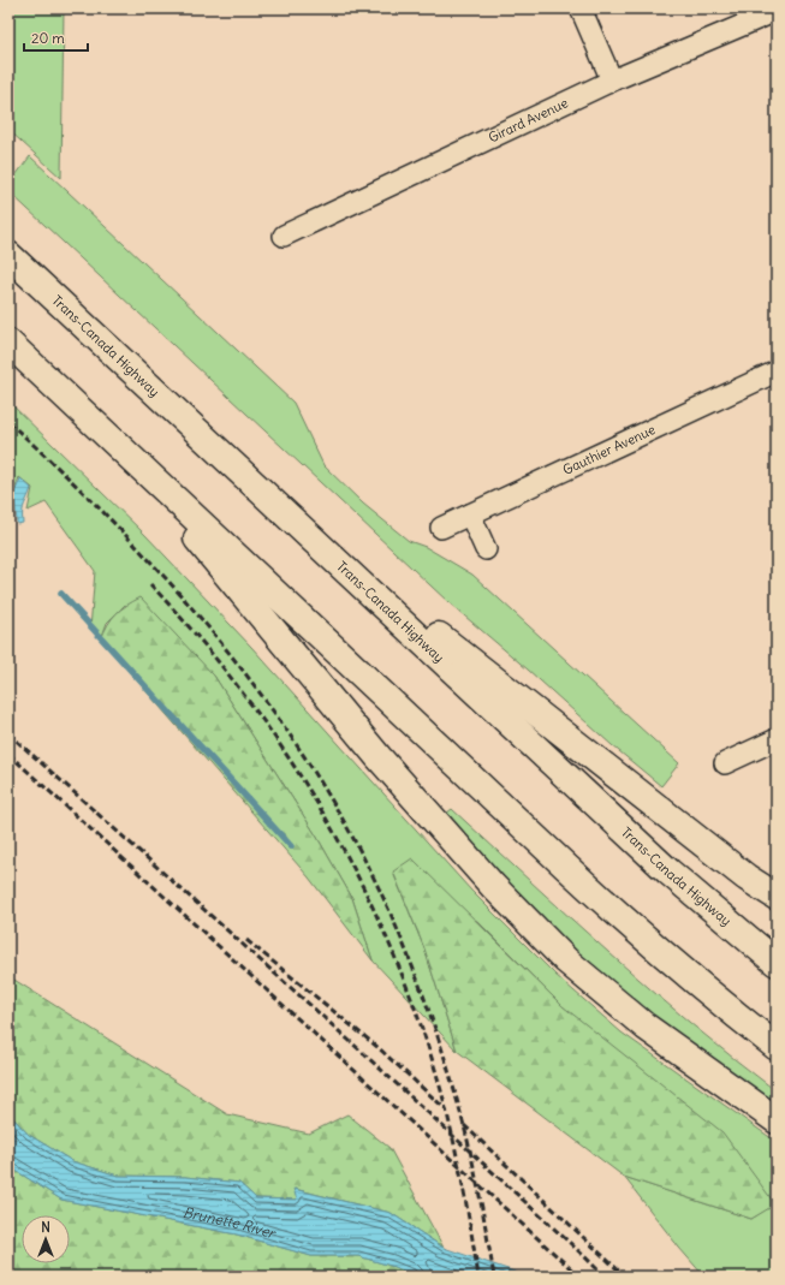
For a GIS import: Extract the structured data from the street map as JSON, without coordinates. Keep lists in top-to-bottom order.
{
  "streets": {
    "highway": ["Trans-Canada Highway"],
    "street": ["Girard Avenue", "Gauthier Avenue"]
  },
  "water": ["Brunette River"],
  "scale_bar": "20 m",
  "north": "top"
}
